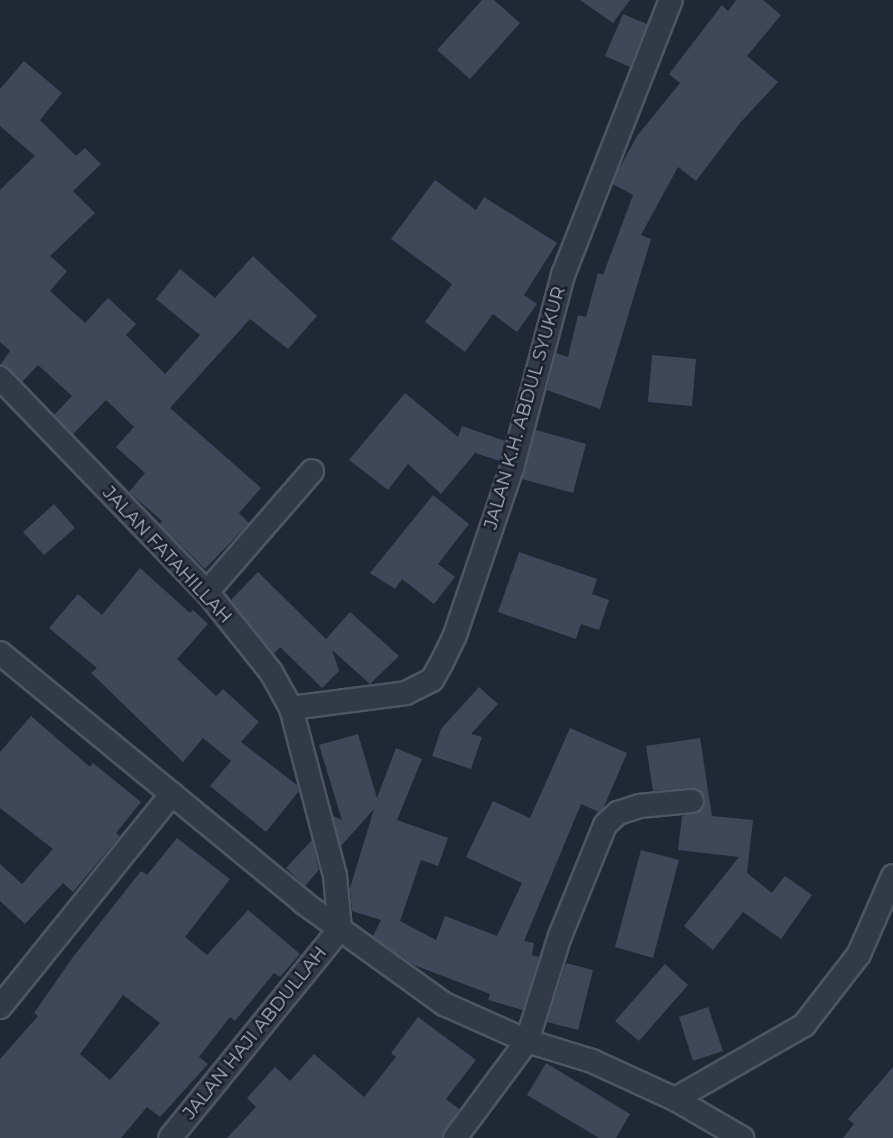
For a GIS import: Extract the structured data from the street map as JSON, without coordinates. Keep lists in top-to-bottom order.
{
  "streets": {
    "street": ["JALAN K.H. ABDUL SYUKUR", "JALAN FATAHILLAH", "JALAN HAJI ABDULLAH"]
  },
  "crossings": [
    ["JALAN K.H. ABDUL SYUKUR", "JALAN FATAHILLAH"],
    ["JALAN FATAHILLAH", "JALAN HAJI ABDULLAH"]
  ]
}
